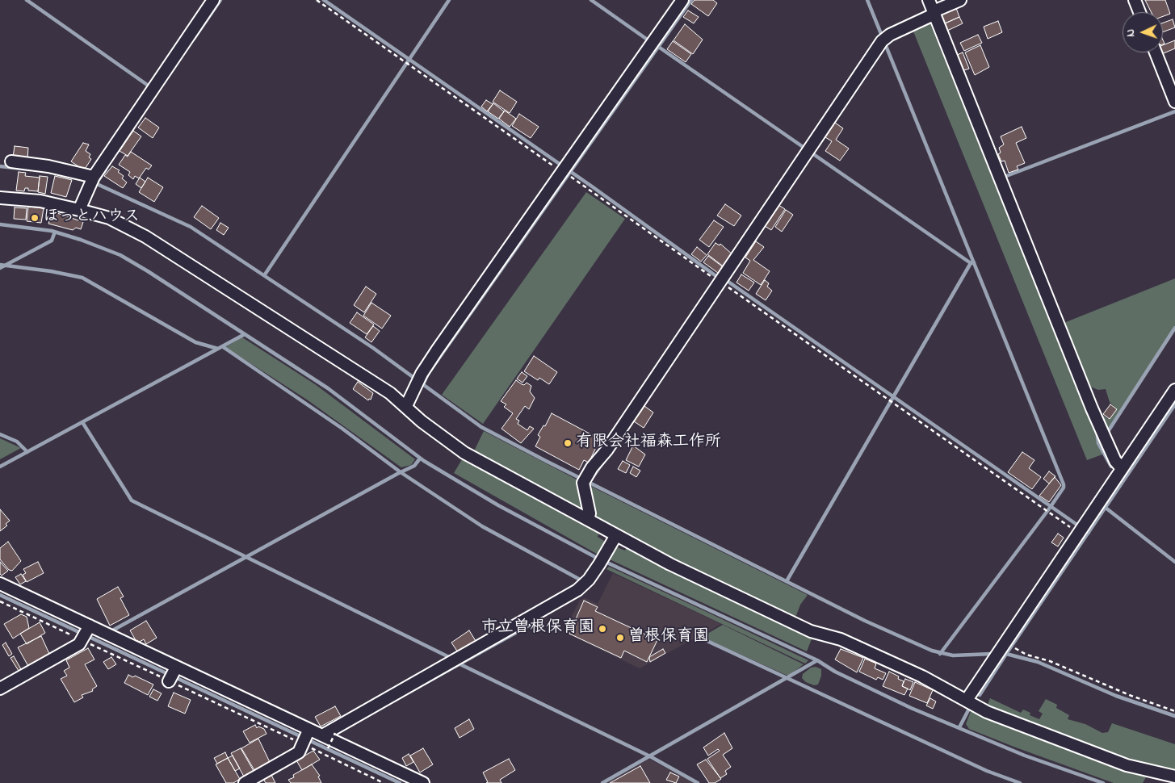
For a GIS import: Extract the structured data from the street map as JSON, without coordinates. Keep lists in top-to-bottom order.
{
  "places": [
    "ほっとハウス",
    "有限会社福森工作所",
    "市立曽根保育園",
    "曽根保育園"
  ],
  "north": "left"
}
